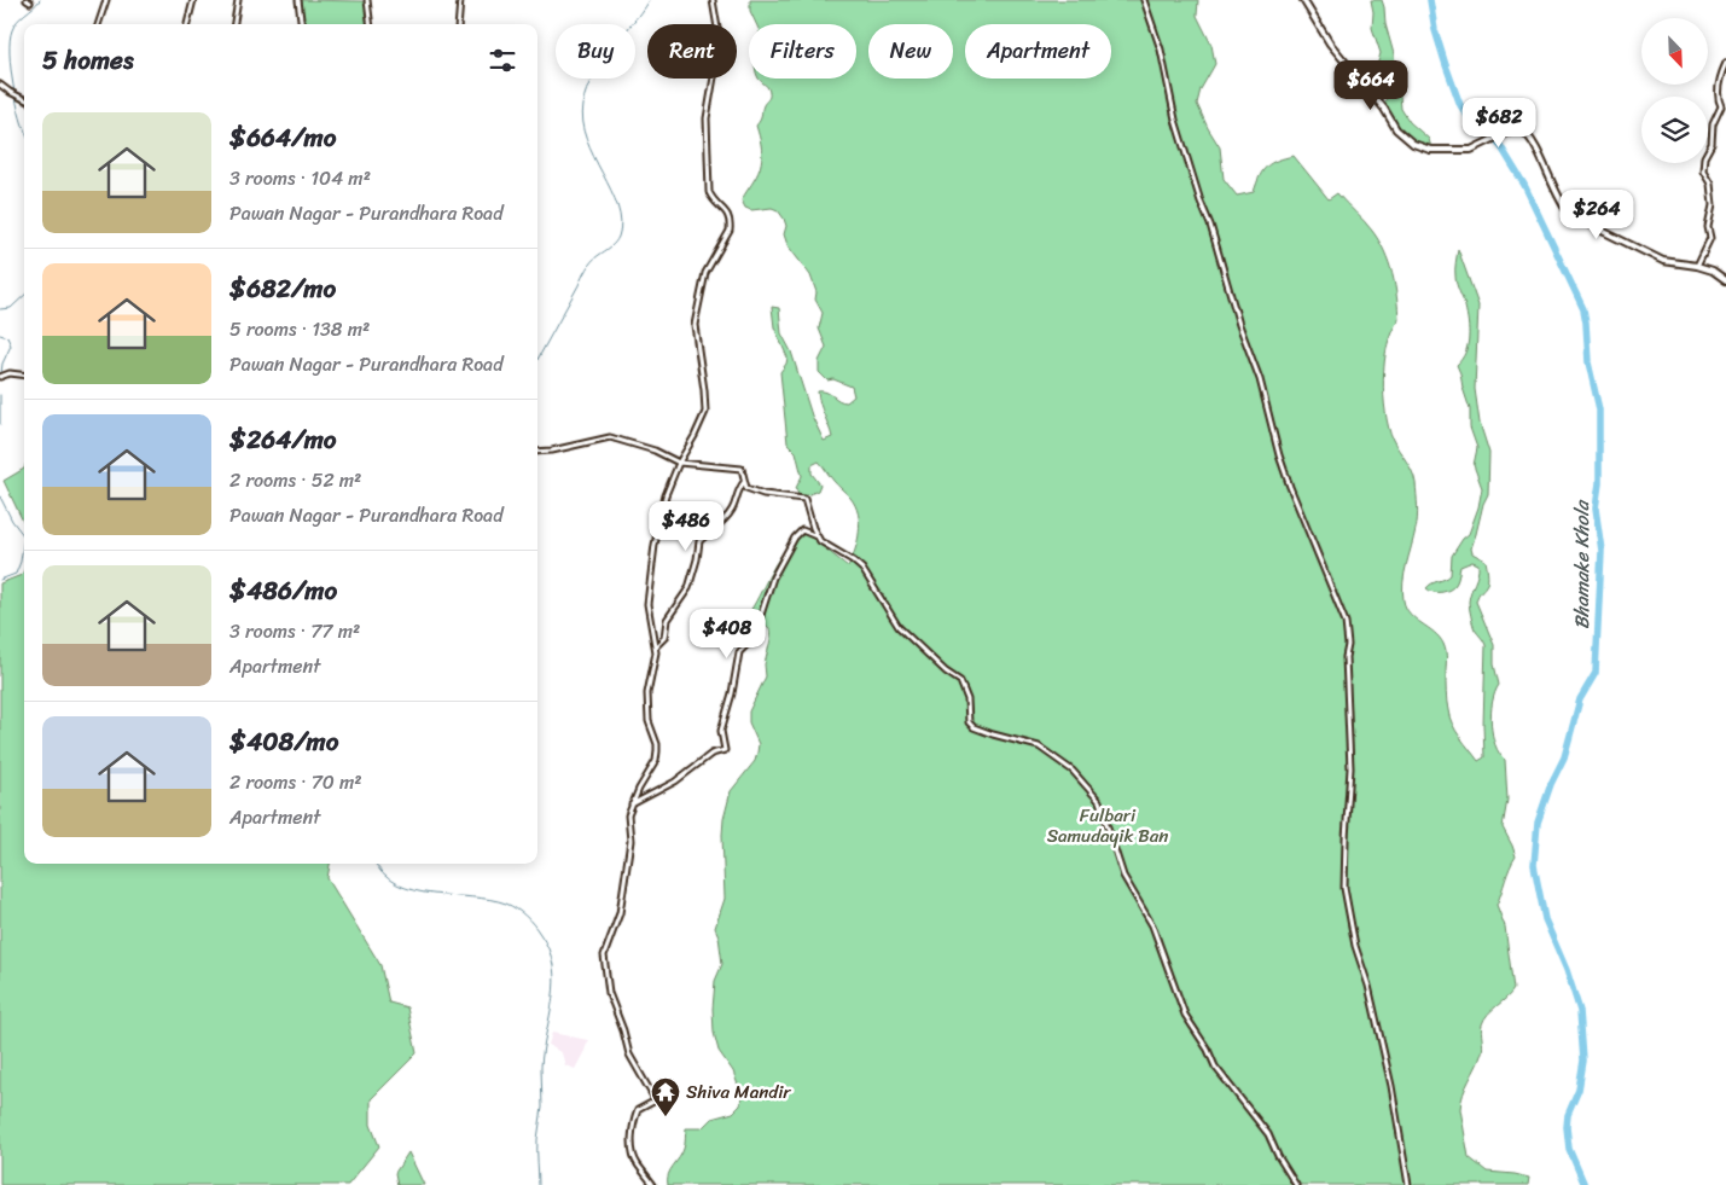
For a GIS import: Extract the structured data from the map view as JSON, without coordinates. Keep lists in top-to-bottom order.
{
  "water": ["Bhamake Khola"],
  "parks": ["Fulbari Samudayik Ban"],
  "places": {
    "temple": ["Shiva Mandir"]
  },
  "north": "bottom right",
  "page": {
    "chip": [
      "Buy",
      "Rent",
      "Filters",
      "New",
      "Apartment"
    ],
    "heading": "5 homes",
    "price": [
      "$664",
      "$682",
      "$264",
      "$486",
      "$408"
    ],
    "list": [
      {
        "name": "$664/mo",
        "note": "3 rooms · 104 m² · Pawan Nagar - Purandhara Road"
      },
      {
        "name": "$682/mo",
        "note": "5 rooms · 138 m² · Pawan Nagar - Purandhara Road"
      },
      {
        "name": "$264/mo",
        "note": "2 rooms · 52 m² · Pawan Nagar - Purandhara Road"
      },
      {
        "name": "$486/mo",
        "note": "3 rooms · 77 m² · Apartment"
      },
      {
        "name": "$408/mo",
        "note": "2 rooms · 70 m² · Apartment"
      }
    ]
  }
}
